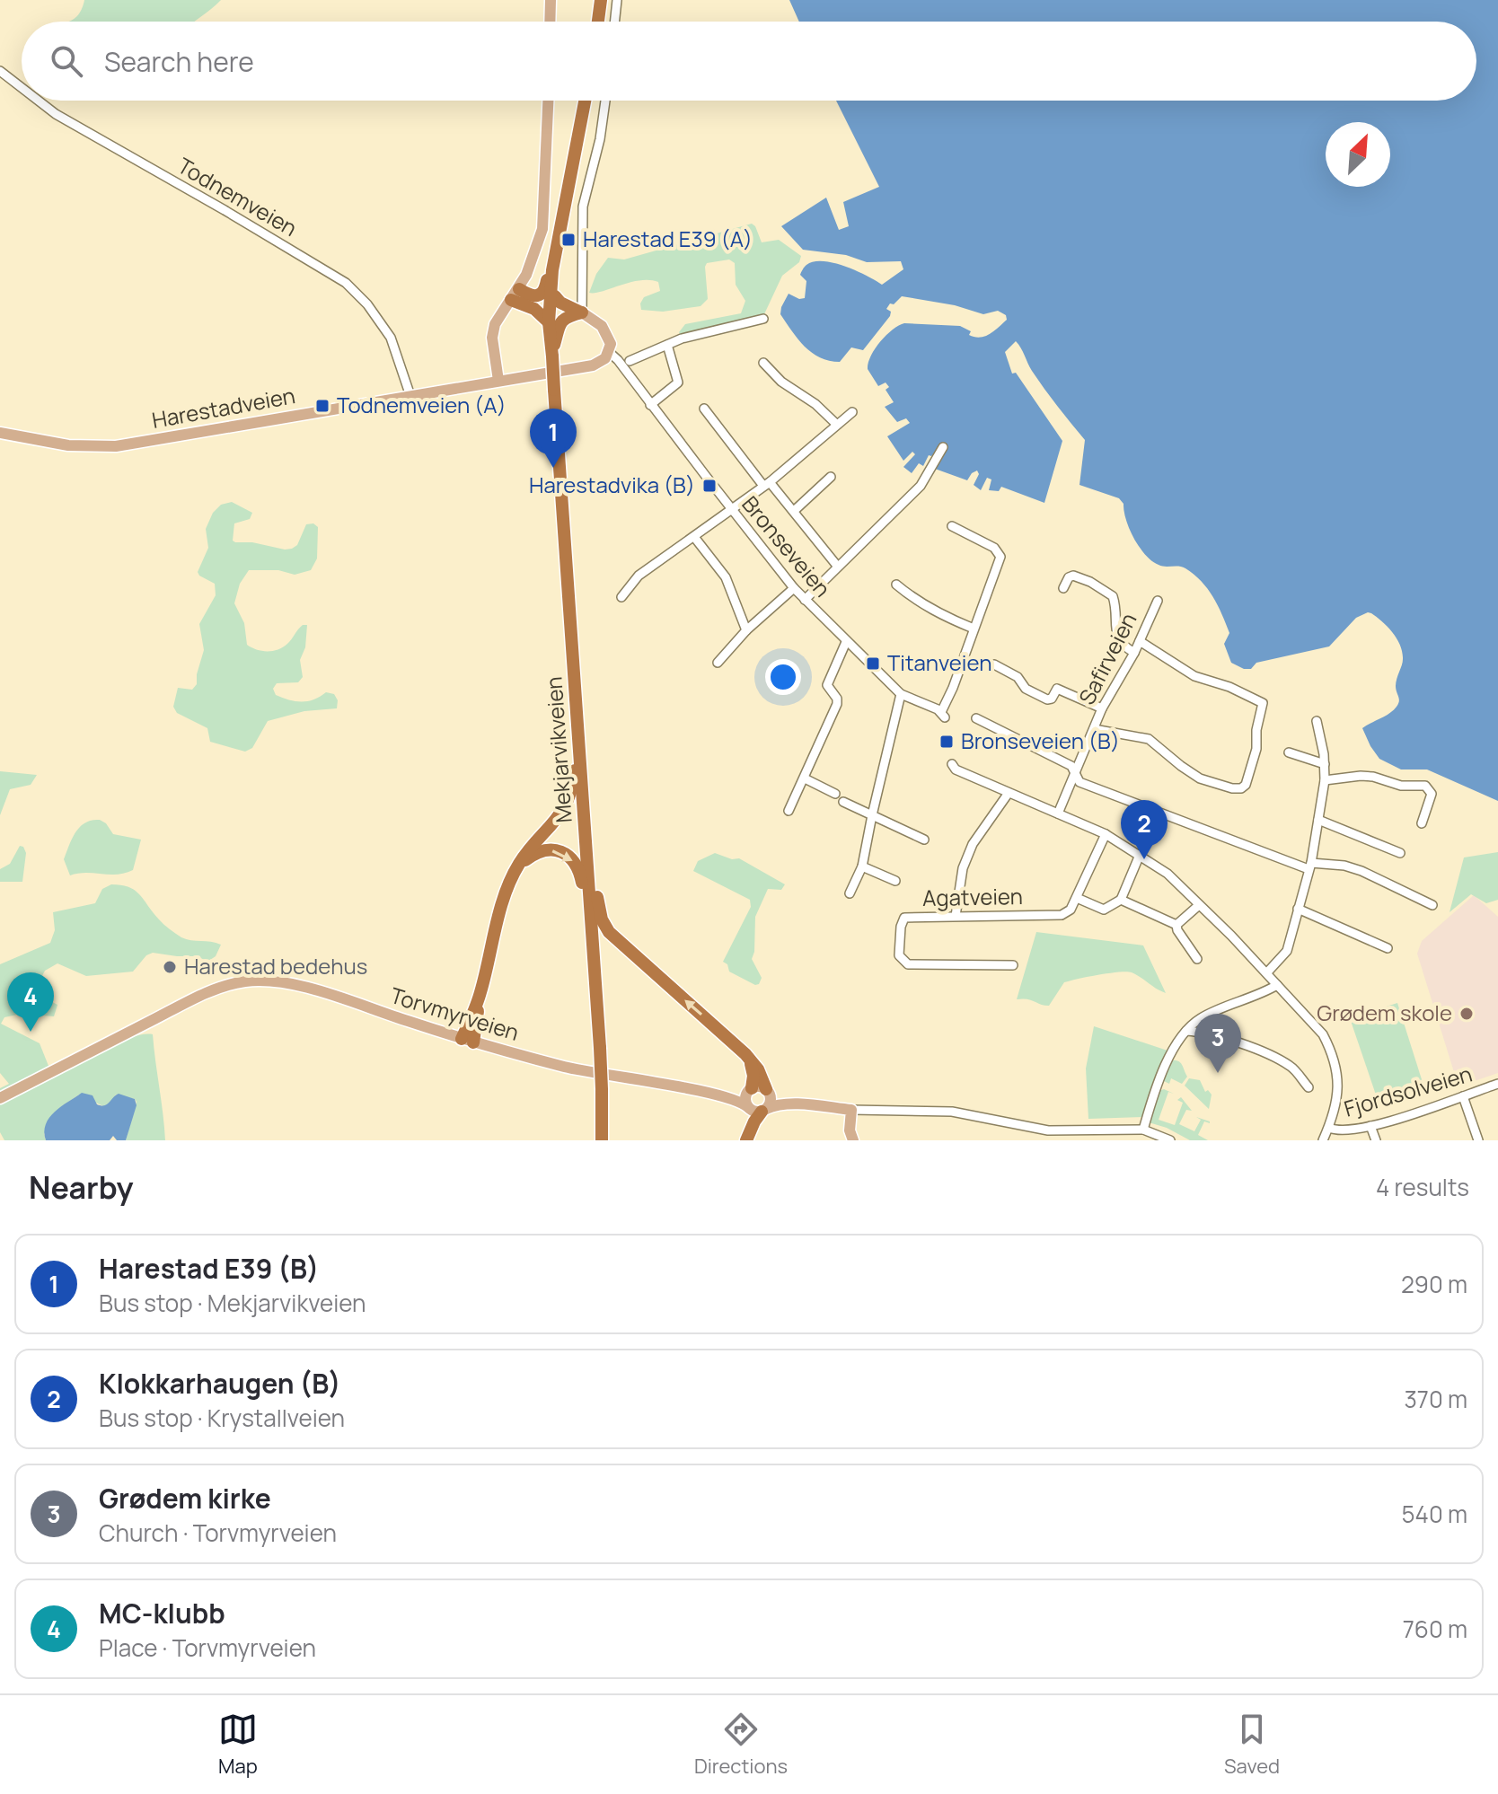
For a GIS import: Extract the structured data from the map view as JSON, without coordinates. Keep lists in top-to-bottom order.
{
  "streets": {
    "highway": ["Mekjarvikveien"],
    "main road": ["Harestadveien", "Torvmyrveien"],
    "street": [
      "Todnemveien",
      "Bronseveien",
      "Safirveien",
      "Agatveien",
      "Fjordsolveien"
    ]
  },
  "crossings": [
    ["Todnemveien", "Harestadveien"],
    ["Harestadveien", "Bronseveien"]
  ],
  "places": {
    "transit": [
      "Harestad E39 (A)",
      "Todnemveien (A)",
      "Harestadvika (B)",
      "Titanveien",
      "Bronseveien (B)"
    ],
    "other": ["Harestad bedehus", "Grødem skole"]
  },
  "north": "top right",
  "page": {
    "search": "Search here",
    "pins": [
      "1",
      "2",
      "4",
      "3"
    ],
    "heading": ["Nearby", "4 results"],
    "list": [
      {
        "mark": "1",
        "name": "Harestad E39 (B)",
        "note": "Bus stop · Mekjarvikveien",
        "value": "290 m"
      },
      {
        "mark": "2",
        "name": "Klokkarhaugen (B)",
        "note": "Bus stop · Krystallveien",
        "value": "370 m"
      },
      {
        "mark": "3",
        "name": "Grødem kirke",
        "note": "Church · Torvmyrveien",
        "value": "540 m"
      },
      {
        "mark": "4",
        "name": "MC-klubb",
        "note": "Place · Torvmyrveien",
        "value": "760 m"
      }
    ],
    "nav": ["Map", "Directions", "Saved"]
  }
}
